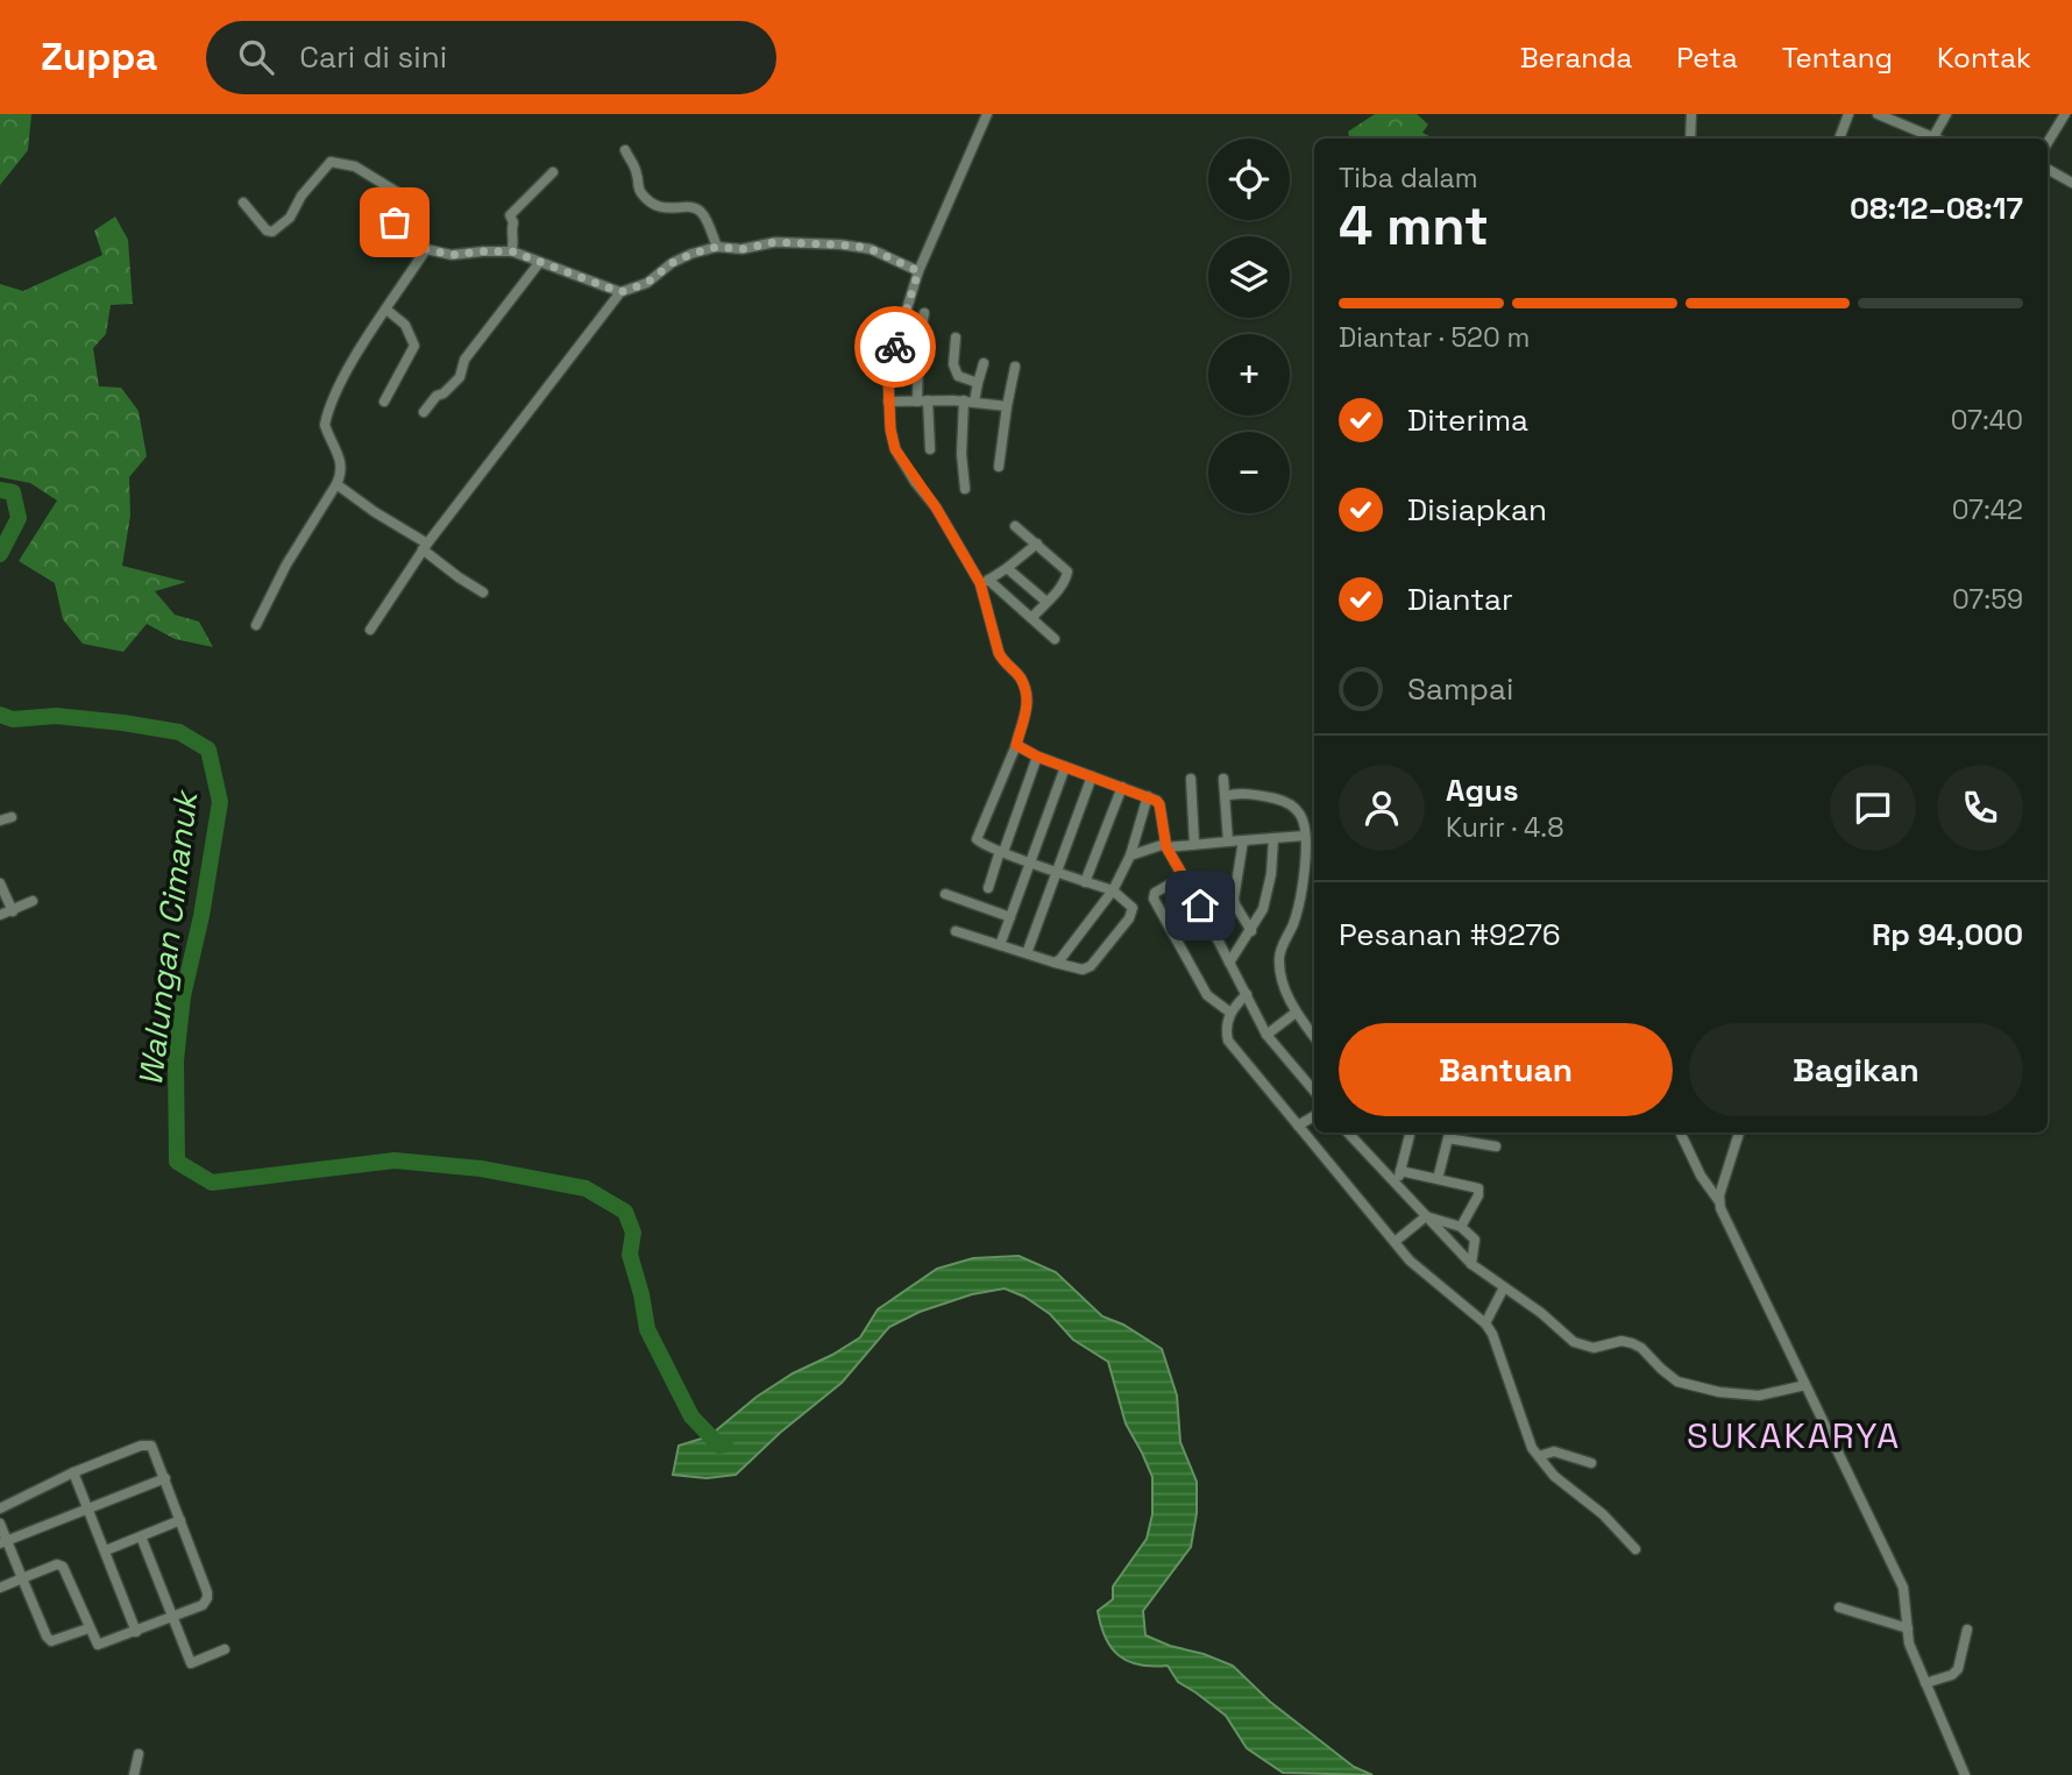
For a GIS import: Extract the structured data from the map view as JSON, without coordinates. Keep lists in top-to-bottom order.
{
  "districts": ["SUKAKARYA"],
  "water": ["Walungan Cimanuk"],
  "page": {
    "header": "Zuppa",
    "search": "Cari di sini",
    "nav": [
      "Beranda",
      "Peta",
      "Tentang",
      "Kontak"
    ],
    "map_buttons": ["+", "−"],
    "heading": ["4 mnt", "Tiba dalam", "08:12–08:17"],
    "panel": [
      "Agus",
      "Kurir · 4.8",
      "Pesanan #9276",
      "Rp 94,000"
    ],
    "bar": "Diantar · 520 m",
    "list": [
      ["Diterima", "07:40"],
      ["Disiapkan", "07:42"],
      ["Diantar", "07:59"],
      "Sampai"
    ],
    "buttons": ["Bantuan", "Bagikan"]
  }
}
